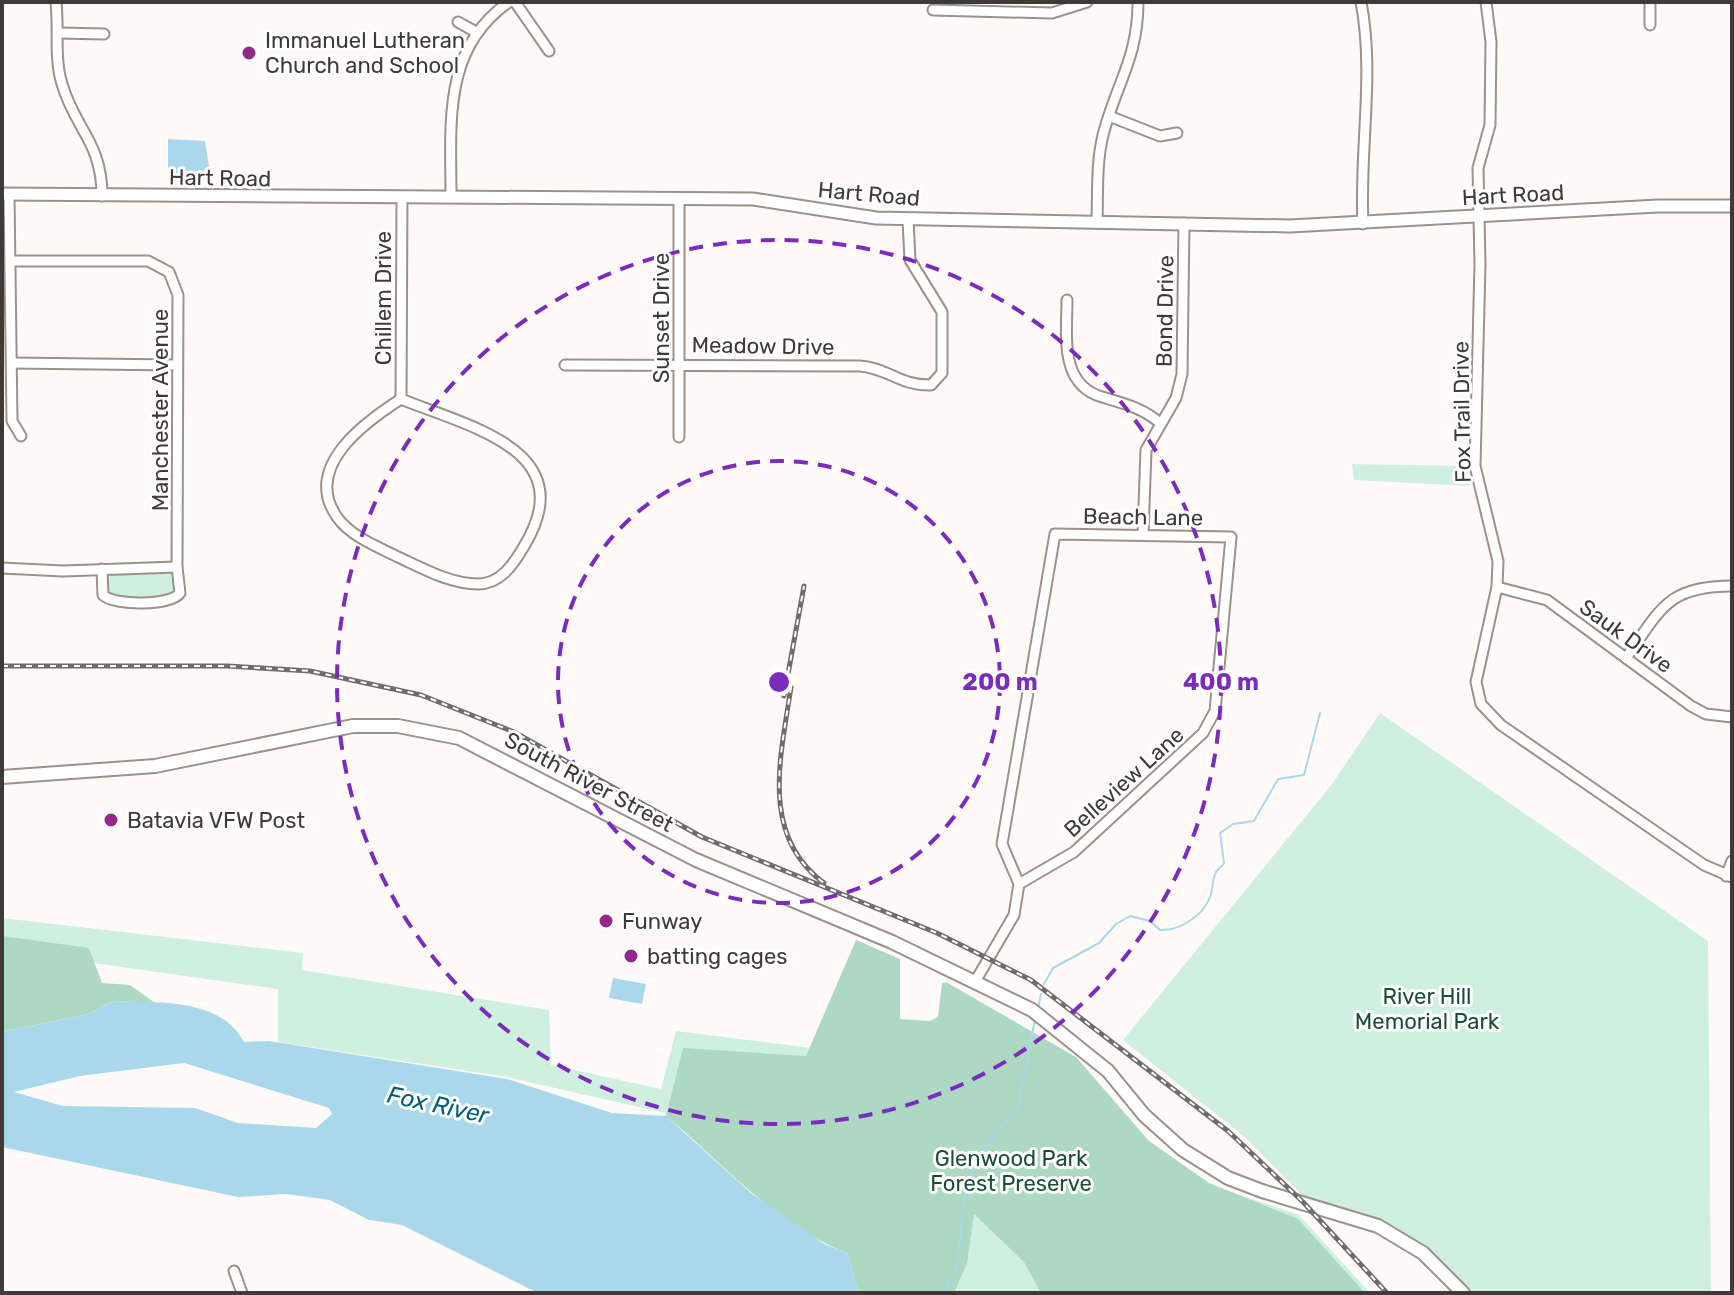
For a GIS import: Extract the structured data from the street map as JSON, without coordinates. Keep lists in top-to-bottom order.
{
  "streets": {
    "main road": ["South River Street"],
    "street": [
      "Hart Road",
      "Chillem Drive",
      "Bond Drive",
      "Sunset Drive",
      "Meadow Drive",
      "Manchester Avenue",
      "Fox Trail Drive",
      "Beach Lane",
      "Sauk Drive",
      "Belleview Lane"
    ]
  },
  "crossings": [
    ["Hart Road", "Chillem Drive"],
    ["Hart Road", "Bond Drive"],
    ["Hart Road", "Sunset Drive"],
    ["Hart Road", "Meadow Drive"],
    ["Hart Road", "Fox Trail Drive"],
    ["Bond Drive", "Beach Lane"],
    ["Sunset Drive", "Meadow Drive"],
    ["Fox Trail Drive", "Sauk Drive"],
    ["Beach Lane", "Belleview Lane"]
  ],
  "water": ["Fox River"],
  "parks": ["River Hill Memorial Park", "Glenwood Park Forest Preserve"],
  "places": [
    "Immanuel Lutheran Church and School",
    "Batavia VFW Post",
    "Funway",
    "batting cages"
  ],
  "rings": ["200 m", "400 m"]
}
